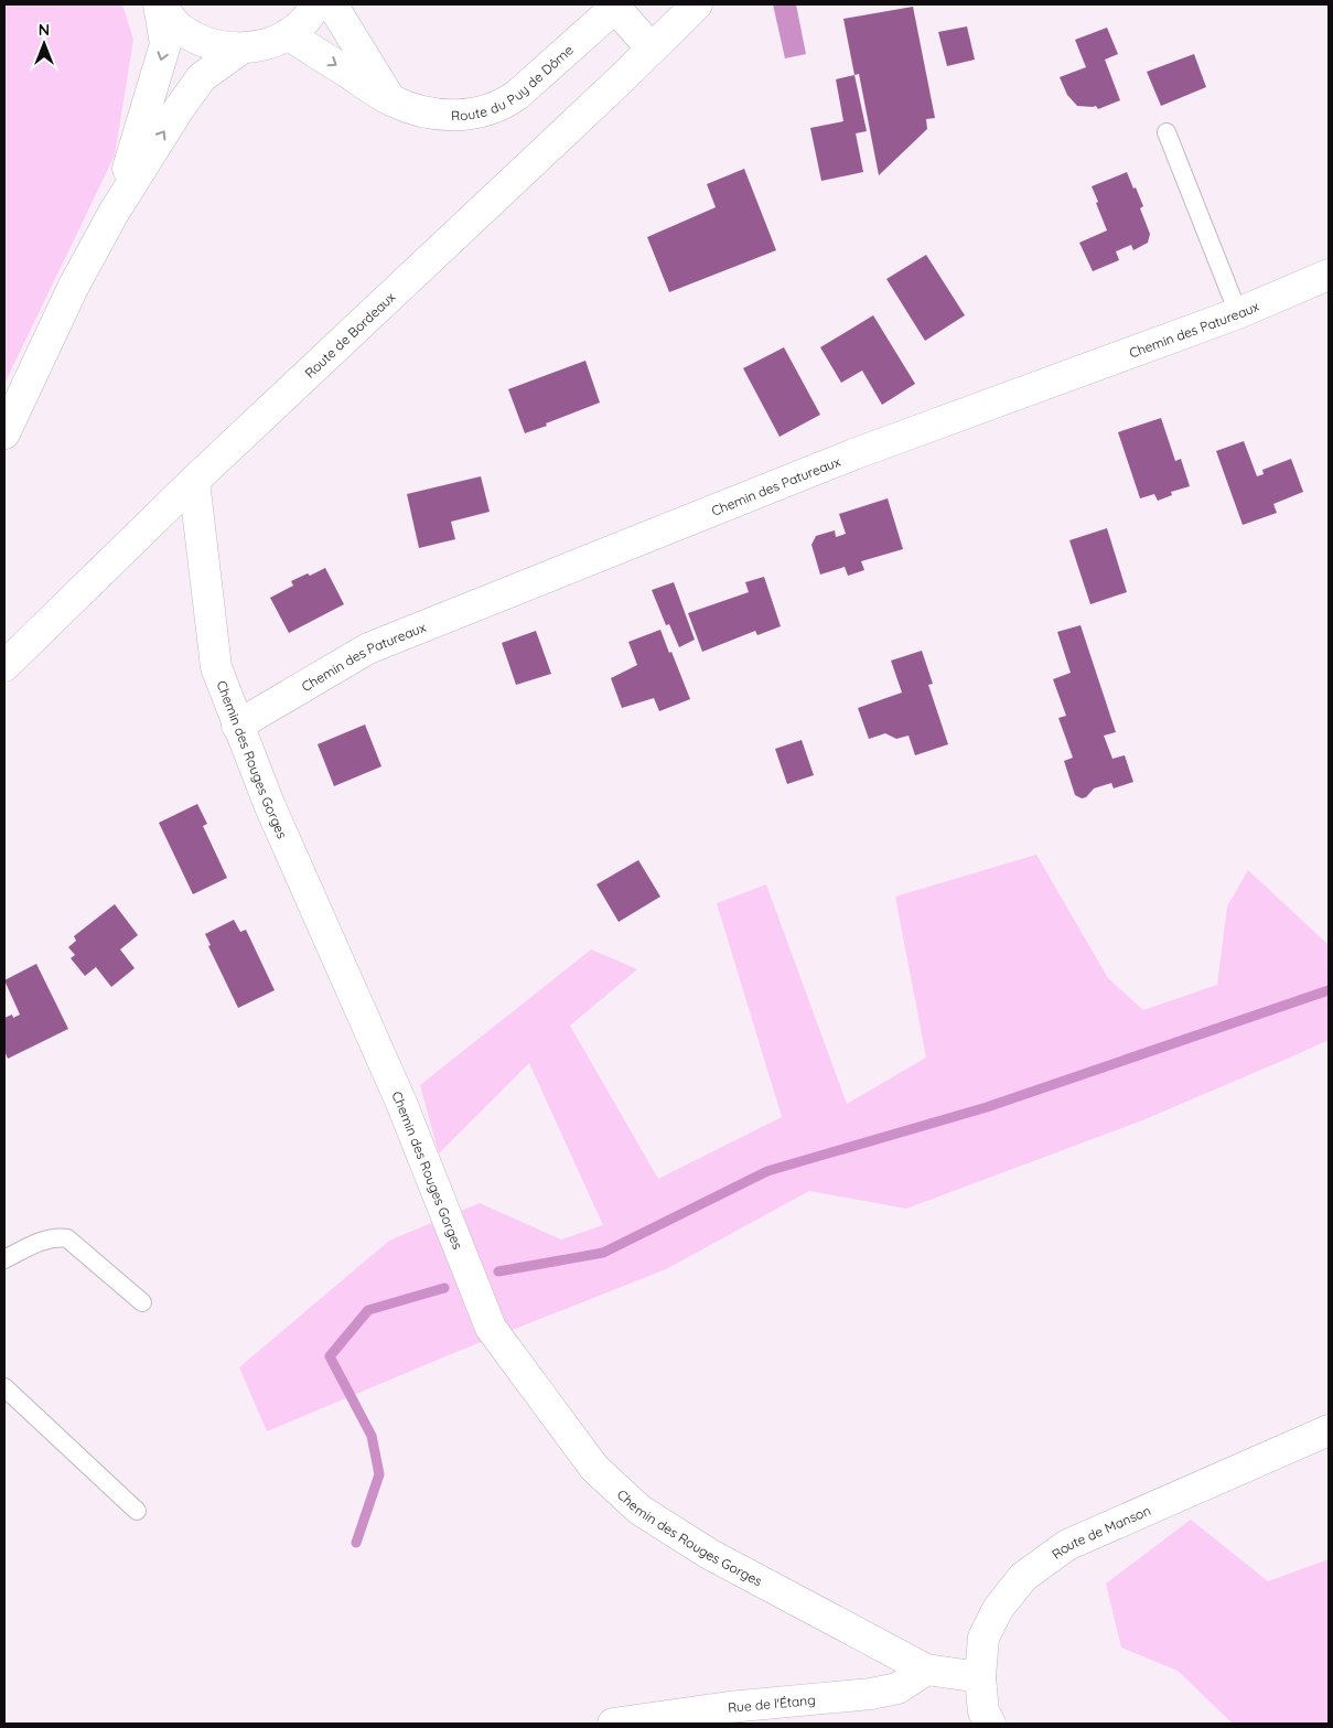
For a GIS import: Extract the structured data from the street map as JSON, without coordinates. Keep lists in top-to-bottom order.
{
  "streets": {
    "street": [
      "Route du Puy de Dôme",
      "Chemin des Patureaux",
      "Route de Bordeaux",
      "Chemin des Rouges Gorges",
      "Route de Manson",
      "Rue de l'Étang"
    ]
  },
  "crossings": [
    ["Chemin des Patureaux", "Chemin des Rouges Gorges"],
    ["Route de Bordeaux", "Chemin des Rouges Gorges"],
    ["Chemin des Rouges Gorges", "Route de Manson"],
    ["Chemin des Rouges Gorges", "Rue de l'Étang"]
  ],
  "north": "top"
}
